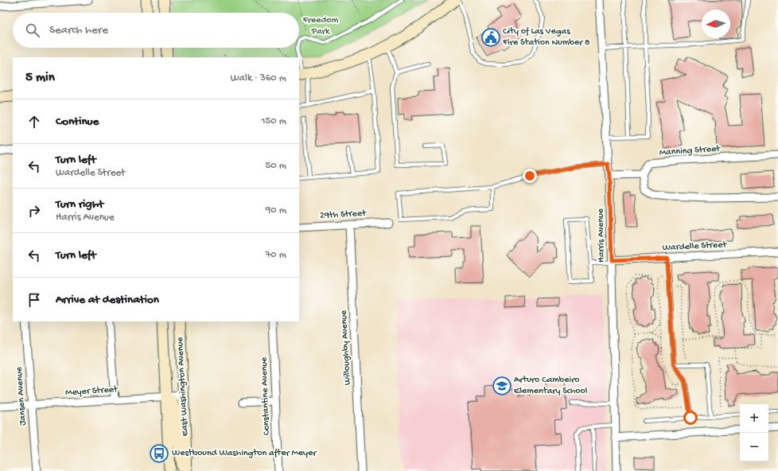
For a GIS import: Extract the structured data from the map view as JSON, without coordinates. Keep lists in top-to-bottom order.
{
  "streets": {
    "main road": ["East Washington Avenue"],
    "street": [
      "Manning Street",
      "29th Street",
      "Harris Avenue",
      "Wardelle Street",
      "Willoughby Avenue",
      "Meyer Street",
      "Jansen Avenue",
      "Constantine Avenue"
    ]
  },
  "crossings": [
    ["29th Street", "Willoughby Avenue"],
    ["Harris Avenue", "Wardelle Street"],
    ["East Washington Avenue", "Meyer Street"],
    ["Meyer Street", "Jansen Avenue"]
  ],
  "parks": ["Freedom Park"],
  "places": {
    "public building": ["City of Las Vegas Fire Station Number 8"],
    "school or university": ["Arturo Cambeiro Elementary School"],
    "bus stop": ["Westbound Washington after Meyer"]
  },
  "north": "left",
  "page": {
    "search": "Search here",
    "heading": ["5 min", "Walk · 360 m"],
    "list": [
      ["Continue", "150 m"],
      ["Turn left", "Wardelle Street", "50 m"],
      ["Turn right", "Harris Avenue", "90 m"],
      ["Turn left", "70 m"],
      "Arrive at destination"
    ],
    "map_buttons": ["+", "−"]
  }
}
